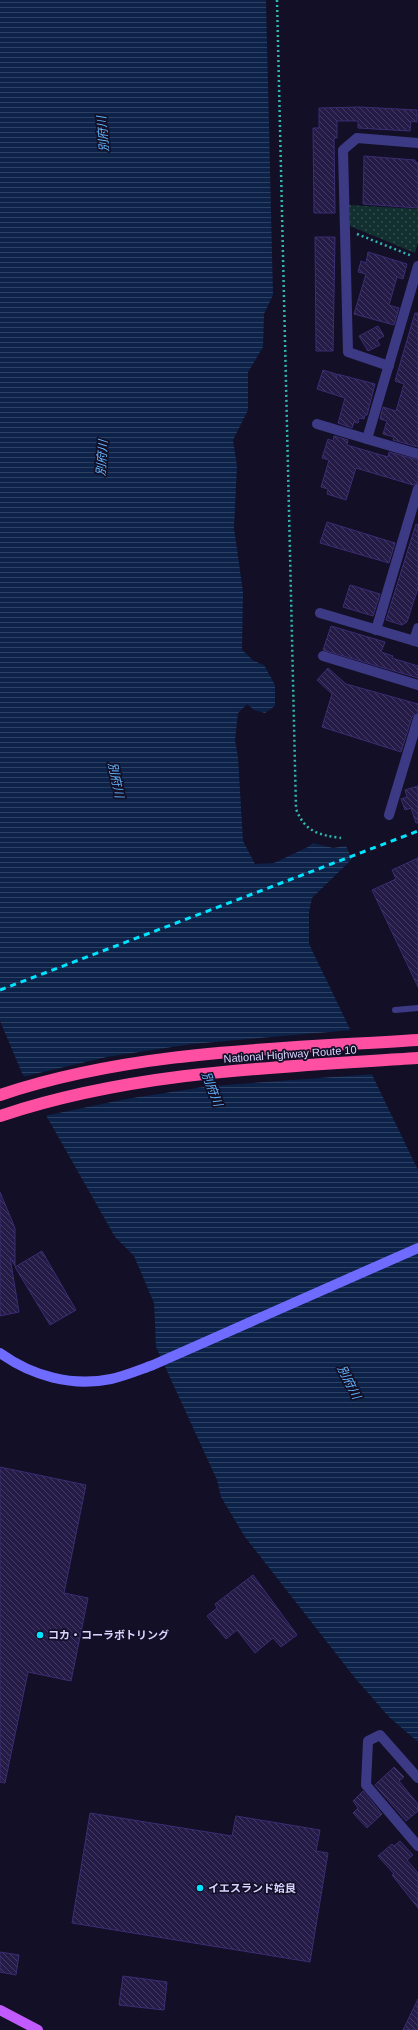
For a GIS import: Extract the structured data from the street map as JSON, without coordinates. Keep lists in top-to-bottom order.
{
  "streets": {
    "highway": ["National Highway Route 10"]
  },
  "water": ["別府川"],
  "places": ["コカ・コーラボトリング", "イエスランド姶良"]
}
